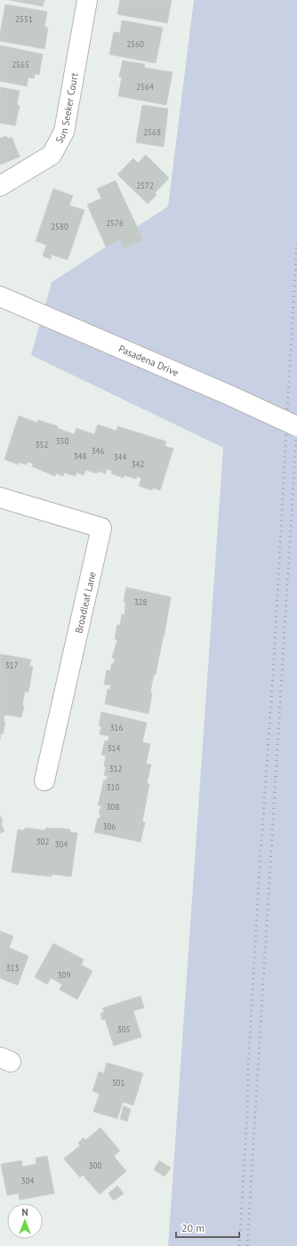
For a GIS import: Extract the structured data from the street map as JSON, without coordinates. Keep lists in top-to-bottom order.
{
  "streets": {
    "street": ["Sun Seeker Court", "Pasadena Drive", "Broadleaf Lane"]
  },
  "house_numbers": [
    "2551",
    "2560",
    "2565",
    "2564",
    "2568",
    "2572",
    "2576",
    "2580",
    "350",
    "352",
    "346",
    "348",
    "344",
    "342",
    "328",
    "317",
    "316",
    "314",
    "312",
    "310",
    "308",
    "306",
    "302",
    "304",
    "313",
    "309",
    "305",
    "301",
    "300",
    "304"
  ],
  "scale_bar": "20 m",
  "north": "top"
}
